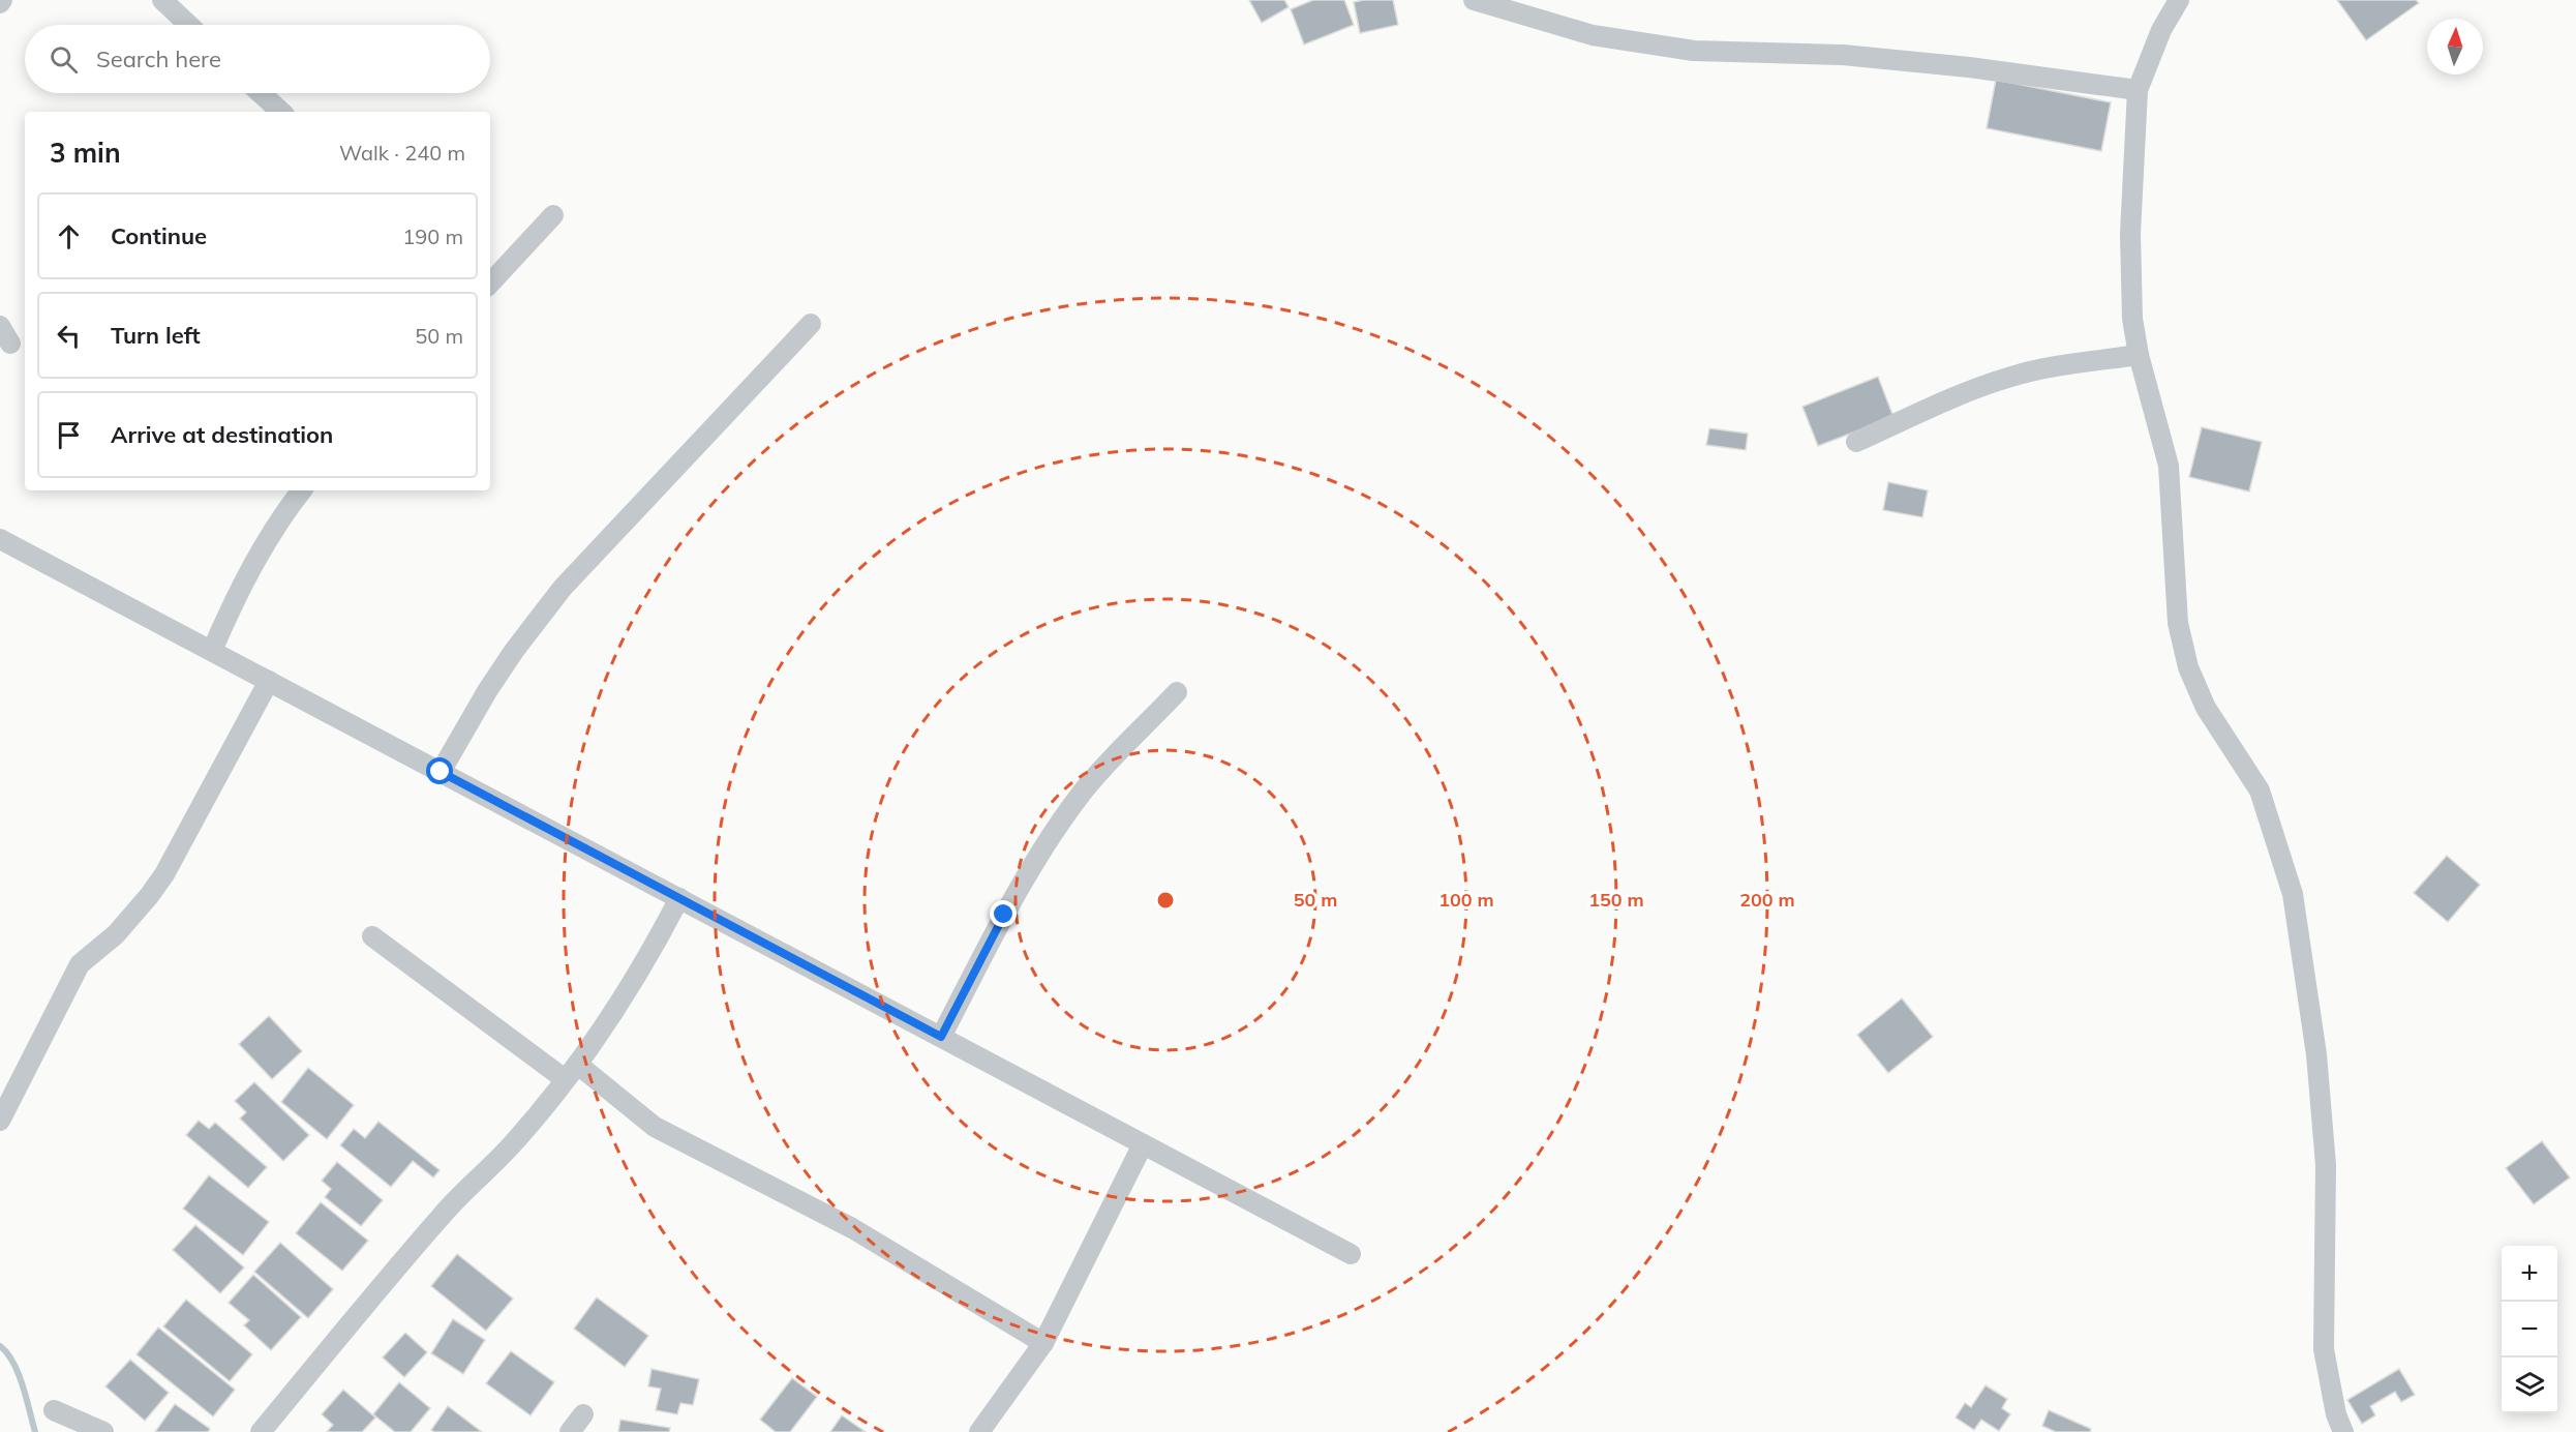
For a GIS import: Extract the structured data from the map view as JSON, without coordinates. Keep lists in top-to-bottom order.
{
  "north": "top",
  "page": {
    "search": "Search here",
    "heading": ["3 min", "Walk · 240 m"],
    "list": [
      ["Continue", "190 m"],
      ["Turn left", "50 m"],
      "Arrive at destination"
    ],
    "map_buttons": ["+", "−"]
  },
  "rings": [
    "50 m",
    "100 m",
    "150 m",
    "200 m"
  ]
}
